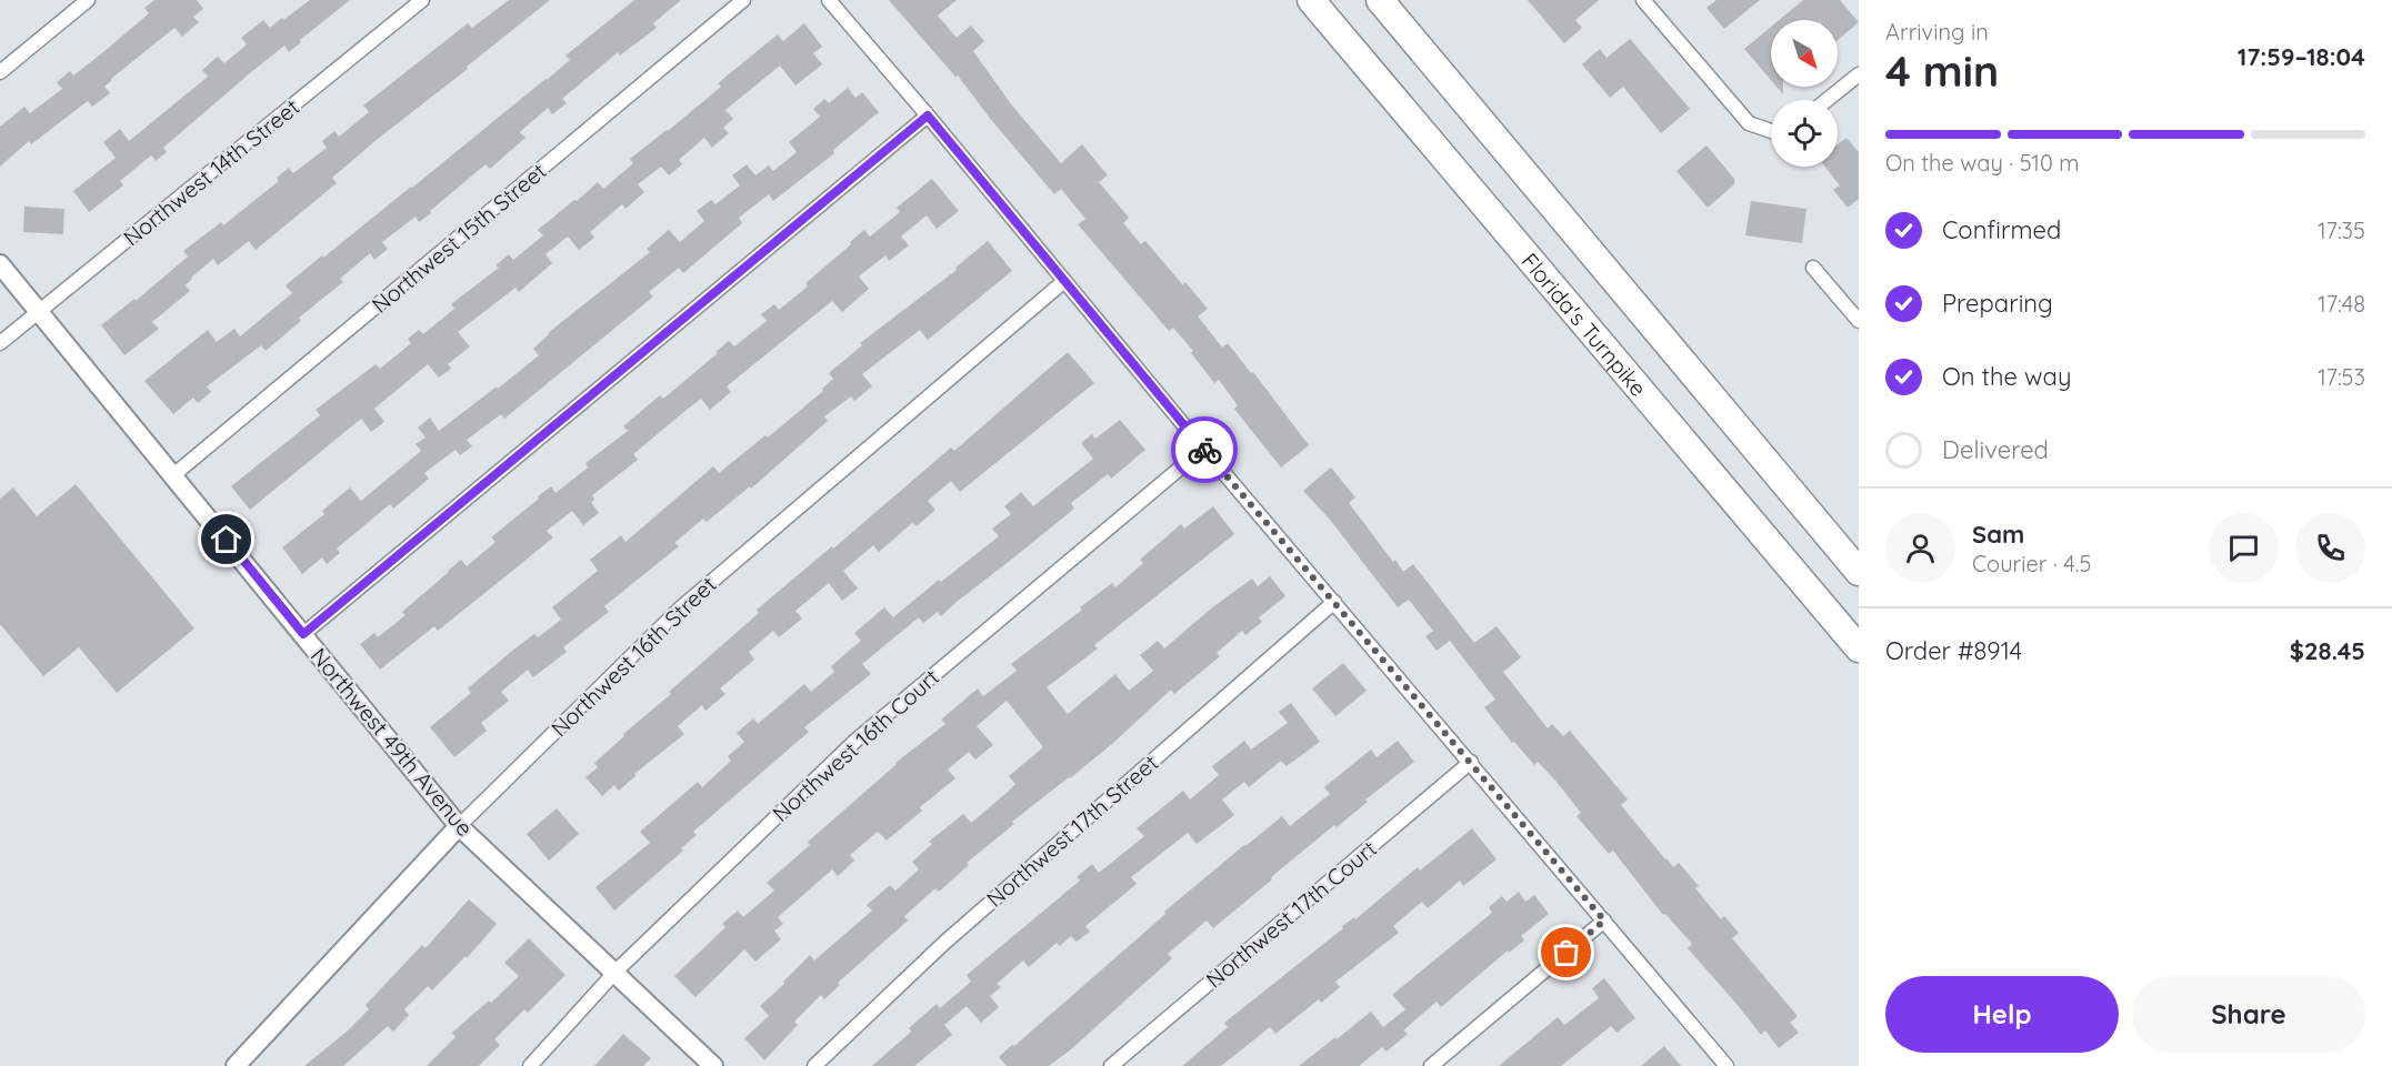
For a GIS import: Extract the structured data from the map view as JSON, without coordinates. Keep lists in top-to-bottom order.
{
  "streets": {
    "highway": ["Florida's Turnpike"],
    "street": [
      "Northwest 14th Street",
      "Northwest 15th Street",
      "Northwest 16th Street",
      "Northwest 49th Avenue",
      "Northwest 16th Court",
      "Northwest 17th Street",
      "Northwest 17th Court"
    ]
  },
  "crossings": [
    ["Northwest 14th Street", "Northwest 49th Avenue"],
    ["Northwest 15th Street", "Northwest 49th Avenue"],
    ["Northwest 16th Street", "Northwest 49th Avenue"],
    ["Northwest 49th Avenue", "Northwest 16th Court"]
  ],
  "north": "bottom right",
  "page": {
    "heading": ["4 min", "Arriving in", "17:59–18:04"],
    "panel": [
      "Sam",
      "Courier · 4.5",
      "Order #8914",
      "$28.45"
    ],
    "bar": "On the way · 510 m",
    "list": [
      ["Confirmed", "17:35"],
      ["Preparing", "17:48"],
      ["On the way", "17:53"],
      "Delivered"
    ],
    "buttons": ["Help", "Share"]
  }
}
